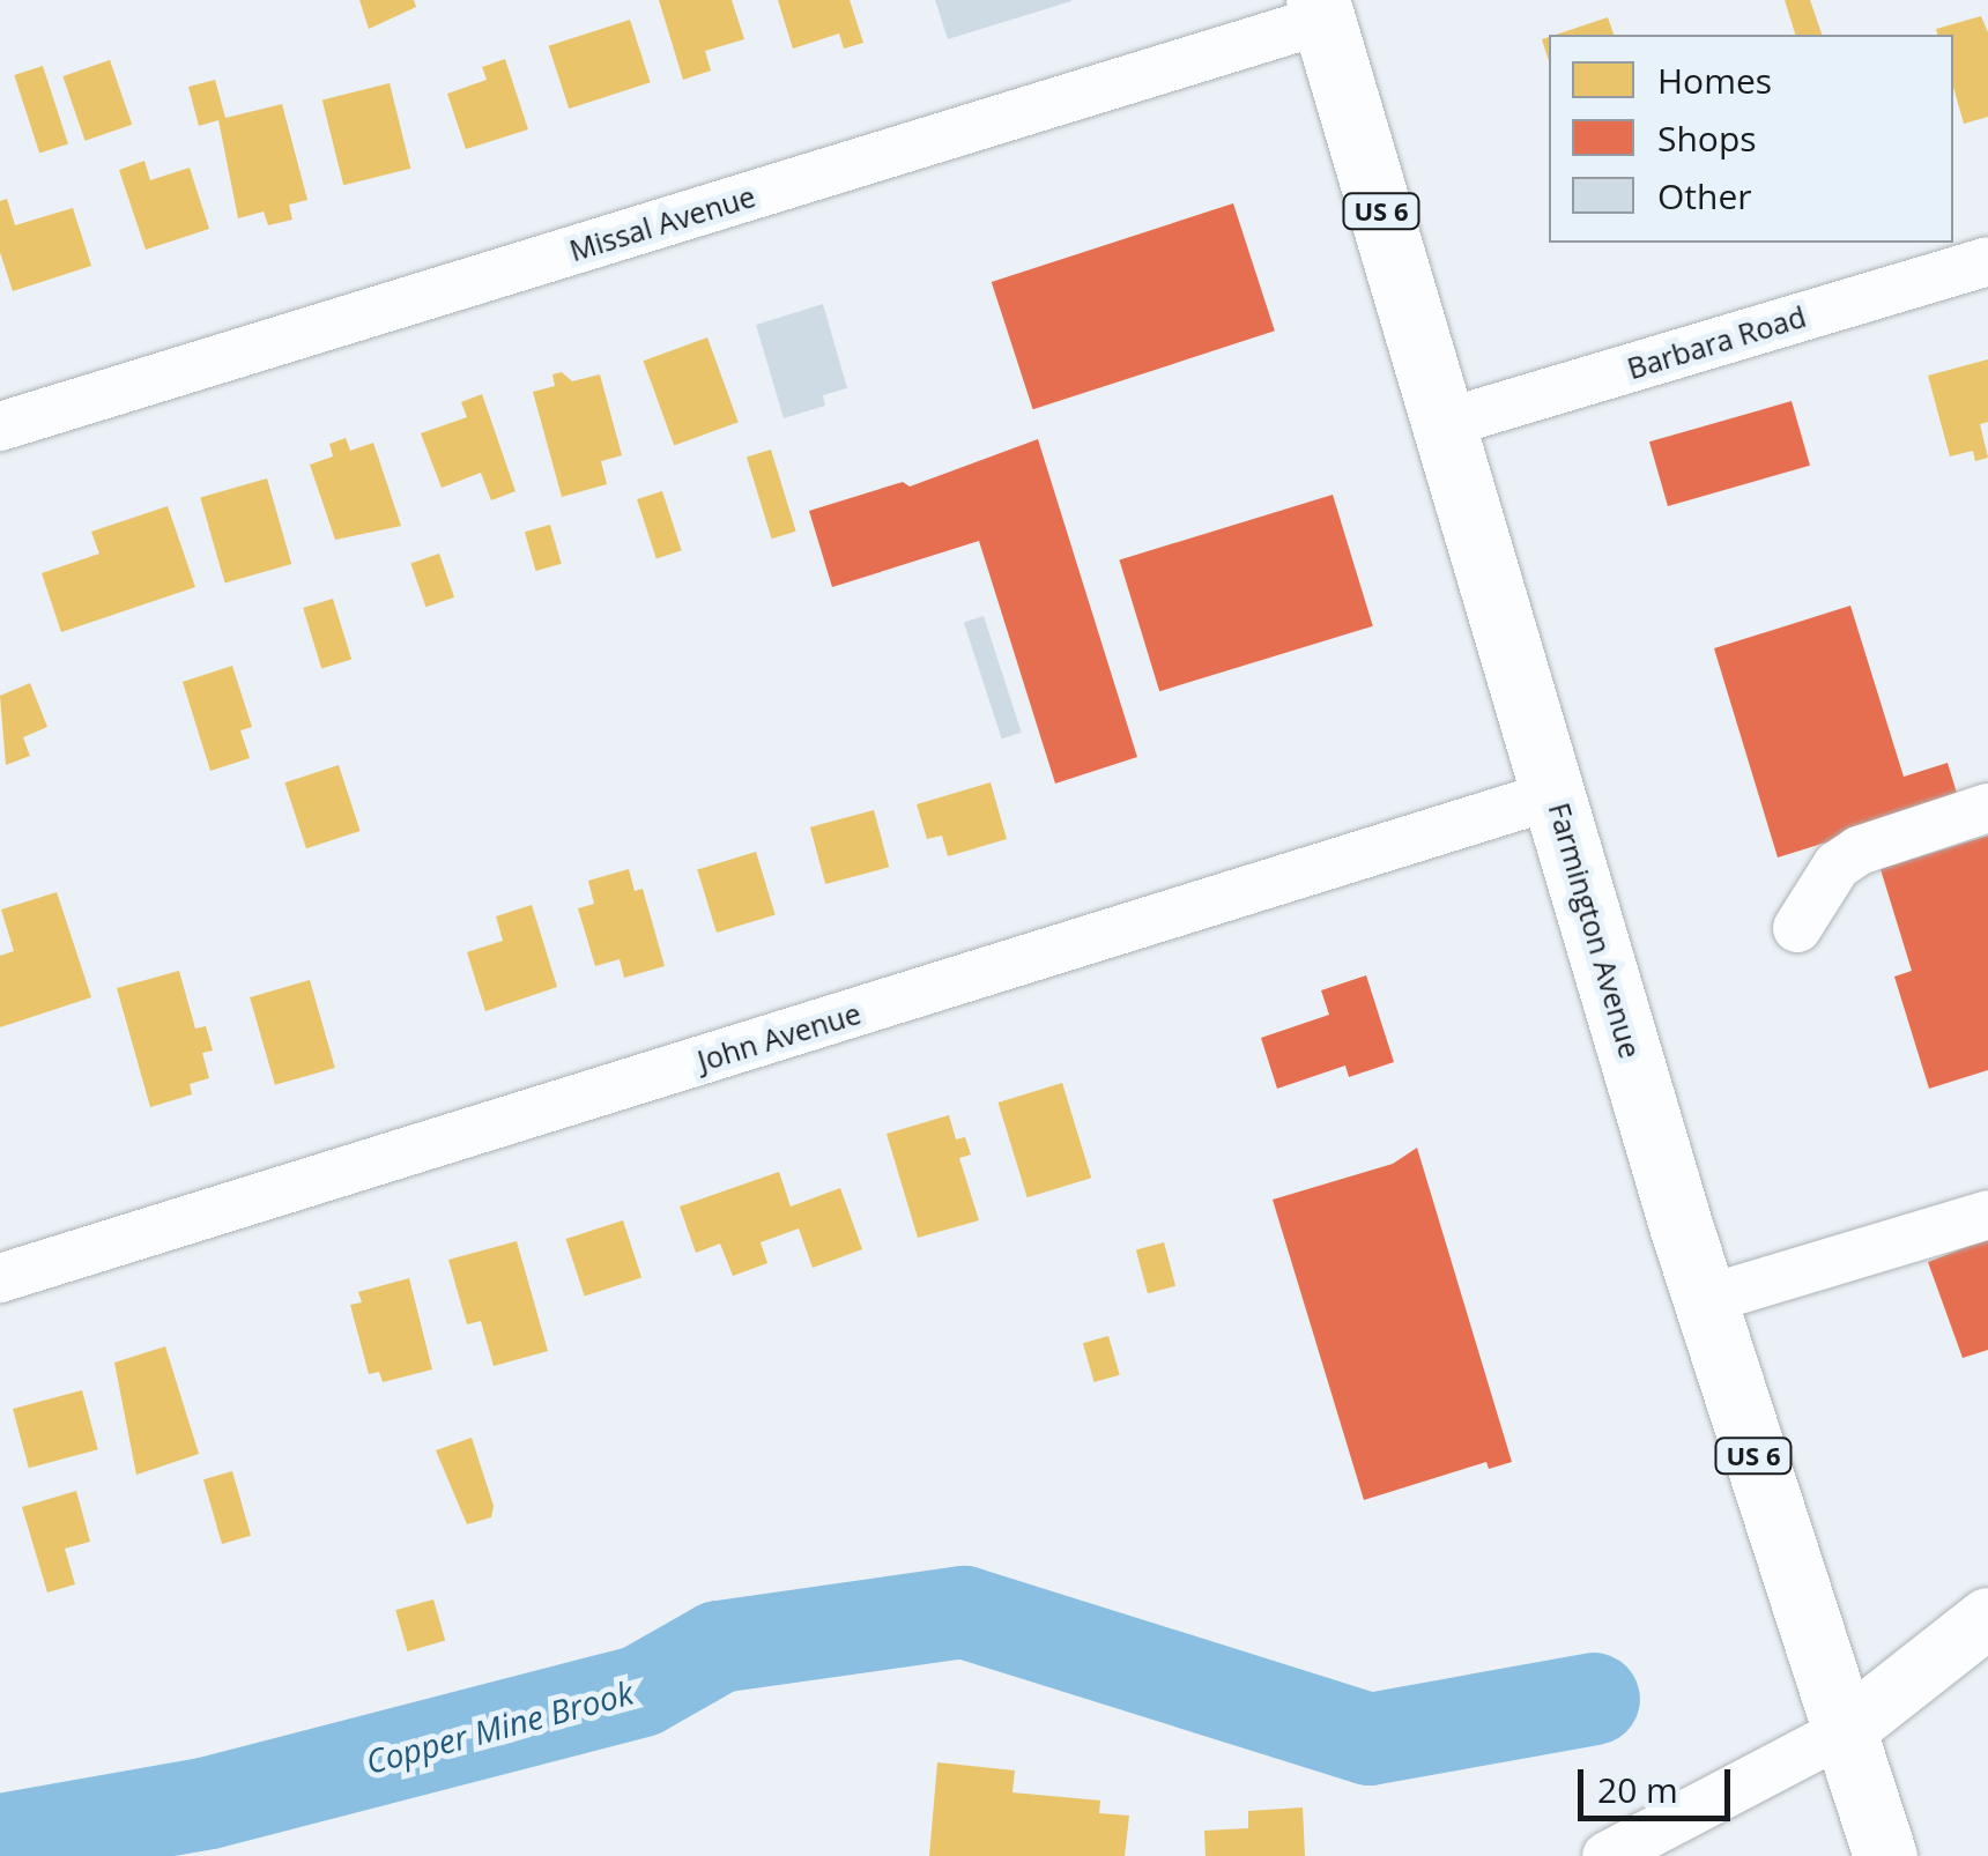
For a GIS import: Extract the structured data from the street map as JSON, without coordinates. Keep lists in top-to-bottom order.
{
  "streets": {
    "highway": ["US 6", "Farmington Avenue"],
    "street": ["Missal Avenue", "Barbara Road", "John Avenue"]
  },
  "crossings": [
    ["Missal Avenue", "Farmington Avenue"],
    ["Barbara Road", "Farmington Avenue"],
    ["Farmington Avenue", "John Avenue"]
  ],
  "water": ["Copper Mine Brook"],
  "legend": ["Homes", "Shops", "Other"],
  "scale_bar": "20 m"
}
